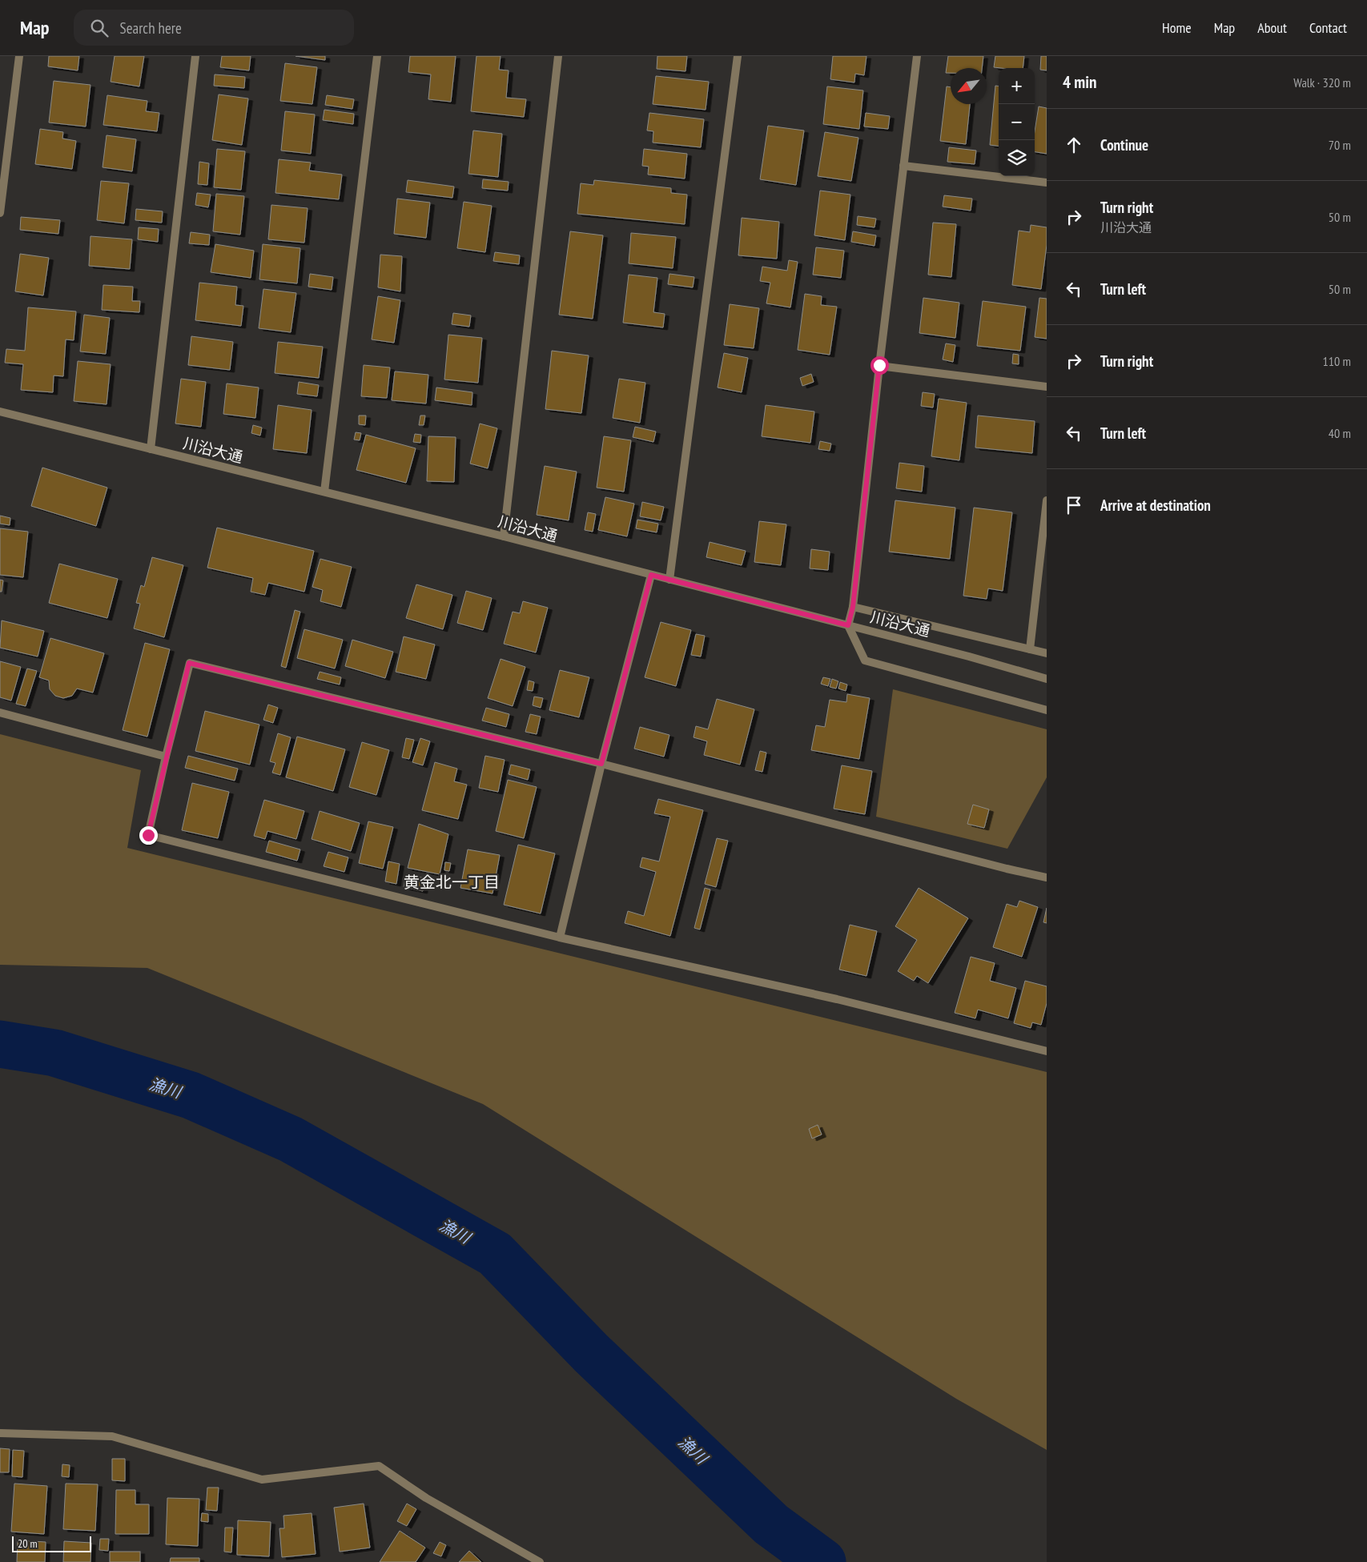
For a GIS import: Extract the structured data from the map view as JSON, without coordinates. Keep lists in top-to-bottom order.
{
  "streets": {
    "street": ["川沿大通"]
  },
  "districts": ["黄金北一丁目"],
  "water": ["漁川"],
  "scale_bar": "20 m",
  "north": "bottom left",
  "page": {
    "header": "Map",
    "search": "Search here",
    "nav": [
      "Home",
      "Map",
      "About",
      "Contact"
    ],
    "heading": ["4 min", "Walk · 320 m"],
    "map_buttons": ["+", "−"],
    "list": [
      ["Continue", "70 m"],
      ["Turn right", "川沿大通", "50 m"],
      ["Turn left", "50 m"],
      ["Turn right", "110 m"],
      ["Turn left", "40 m"],
      "Arrive at destination"
    ],
    "scale": "20 m"
  }
}
